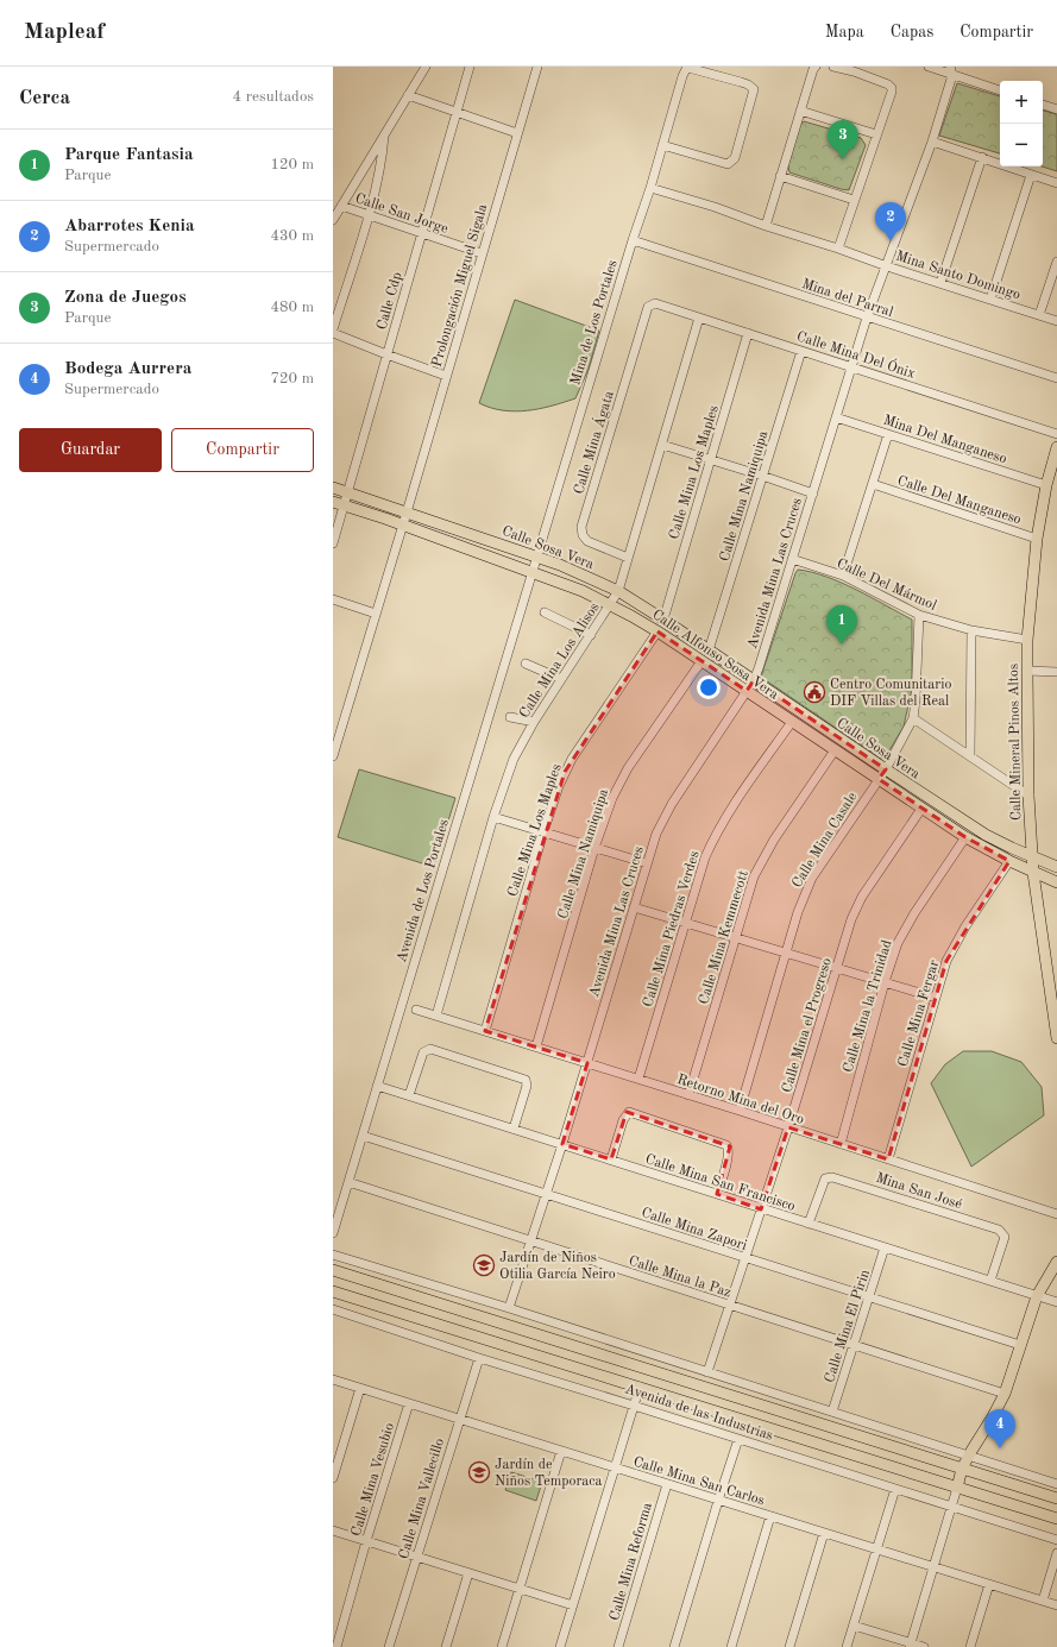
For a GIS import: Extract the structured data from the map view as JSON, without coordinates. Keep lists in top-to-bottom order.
{
  "streets": {
    "main road": [
      "Calle Sosa Vera",
      "Calle Alfonso Sosa Vera",
      "Calle Mineral Pinos Altos",
      "Avenida de las Industrias"
    ],
    "street": [
      "Calle San Jorge",
      "Mina Santo Domingo",
      "Prolongación Miguel Sigala",
      "Mina del Parral",
      "Calle Cdp",
      "Mina de Los Portales",
      "Calle Mina Del Ónix",
      "Mina Del Manganeso",
      "Calle Mina Ágata",
      "Calle Mina Los Maples",
      "Calle Mina Namiquipa",
      "Calle Del Manganeso",
      "Avenida Mina Las Cruces",
      "Calle Del Mármol",
      "Calle Mina Los Alisos",
      "Calle Mina Casale",
      "Avenida de Los Portales",
      "Calle Mina Piedras Verdes",
      "Calle Mina Kemmecott",
      "Calle Mina la Trinidad",
      "Calle Mina Fergar",
      "Calle Mina el Progreso",
      "Retorno Mina del Oro",
      "Calle Mina San Francisco",
      "Mina San José",
      "Calle Mina Zapori",
      "Calle Mina la Paz",
      "Calle Mina El Pirin",
      "Calle Mina Vesubio",
      "Calle Mina San Carlos",
      "Calle Mina Vallecillo",
      "Calle Mina Reforma"
    ]
  },
  "crossings": [
    ["Calle San Jorge", "Prolongación Miguel Sigala"],
    ["Calle San Jorge", "Calle Cdp"],
    ["Mina Santo Domingo", "Mina de Los Portales"],
    ["Mina Santo Domingo", "Avenida Mina Las Cruces"],
    ["Prolongación Miguel Sigala", "Calle Sosa Vera"],
    ["Prolongación Miguel Sigala", "Calle Alfonso Sosa Vera"],
    ["Mina del Parral", "Mina de Los Portales"],
    ["Mina del Parral", "Avenida Mina Las Cruces"],
    ["Calle Cdp", "Calle Alfonso Sosa Vera"],
    ["Mina de Los Portales", "Calle Sosa Vera"],
    ["Mina de Los Portales", "Avenida de Los Portales"],
    ["Calle Mina Del Ónix", "Calle Mina Ágata"],
    ["Calle Mina Del Ónix", "Calle Mina Los Maples"],
    ["Calle Mina Del Ónix", "Calle Mina Namiquipa"],
    ["Calle Mina Del Ónix", "Avenida Mina Las Cruces"],
    ["Calle Mina Del Ónix", "Calle Mina Los Alisos"],
    ["Mina Del Manganeso", "Avenida Mina Las Cruces"],
    ["Mina Del Manganeso", "Calle Mineral Pinos Altos"],
    ["Calle Mina Ágata", "Calle Mina Los Alisos"],
    ["Calle Mina Los Maples", "Calle Sosa Vera"],
    ["Calle Mina Los Maples", "Calle Alfonso Sosa Vera"],
    ["Calle Mina Los Maples", "Retorno Mina del Oro"],
    ["Calle Mina Namiquipa", "Calle Sosa Vera"],
    ["Calle Mina Namiquipa", "Calle Alfonso Sosa Vera"],
    ["Calle Mina Namiquipa", "Retorno Mina del Oro"],
    ["Calle Del Manganeso", "Calle Mineral Pinos Altos"],
    ["Calle Sosa Vera", "Avenida Mina Las Cruces"],
    ["Calle Sosa Vera", "Calle Alfonso Sosa Vera"],
    ["Calle Sosa Vera", "Calle Mina Los Alisos"],
    ["Calle Sosa Vera", "Calle Mineral Pinos Altos"],
    ["Calle Sosa Vera", "Calle Mina Casale"],
    ["Calle Sosa Vera", "Avenida de Los Portales"],
    ["Avenida Mina Las Cruces", "Calle Del Mármol"],
    ["Avenida Mina Las Cruces", "Calle Alfonso Sosa Vera"],
    ["Avenida Mina Las Cruces", "Retorno Mina del Oro"],
    ["Avenida Mina Las Cruces", "Calle Mina San Francisco"],
    ["Avenida Mina Las Cruces", "Calle Mina Zapori"],
    ["Avenida Mina Las Cruces", "Calle Mina la Paz"],
    ["Calle Del Mármol", "Calle Mineral Pinos Altos"],
    ["Calle Del Mármol", "Calle Mina Casale"],
    ["Calle Alfonso Sosa Vera", "Calle Mina Los Alisos"],
    ["Calle Alfonso Sosa Vera", "Calle Mineral Pinos Altos"],
    ["Calle Alfonso Sosa Vera", "Calle Mina Casale"],
    ["Calle Alfonso Sosa Vera", "Avenida de Los Portales"],
    ["Calle Alfonso Sosa Vera", "Calle Mina Piedras Verdes"],
    ["Calle Alfonso Sosa Vera", "Calle Mina Kemmecott"],
    ["Calle Alfonso Sosa Vera", "Calle Mina la Trinidad"],
    ["Calle Alfonso Sosa Vera", "Calle Mina Fergar"],
    ["Calle Alfonso Sosa Vera", "Calle Mina el Progreso"],
    ["Calle Mina Los Alisos", "Retorno Mina del Oro"],
    ["Calle Mina Casale", "Retorno Mina del Oro"],
    ["Avenida de Los Portales", "Calle Mina San Francisco"],
    ["Avenida de Los Portales", "Calle Mina Zapori"],
    ["Avenida de Los Portales", "Calle Mina la Paz"],
    ["Calle Mina Piedras Verdes", "Retorno Mina del Oro"],
    ["Calle Mina Kemmecott", "Retorno Mina del Oro"],
    ["Calle Mina la Trinidad", "Retorno Mina del Oro"],
    ["Calle Mina Fergar", "Retorno Mina del Oro"],
    ["Calle Mina el Progreso", "Retorno Mina del Oro"],
    ["Calle Mina el Progreso", "Calle Mina San Francisco"],
    ["Calle Mina el Progreso", "Calle Mina Zapori"],
    ["Calle Mina el Progreso", "Calle Mina la Paz"],
    ["Calle Mina San Francisco", "Mina San José"],
    ["Calle Mina San Francisco", "Calle Mina El Pirin"],
    ["Calle Mina Zapori", "Calle Mina El Pirin"],
    ["Calle Mina la Paz", "Calle Mina El Pirin"],
    ["Avenida de las Industrias", "Calle Mina Vallecillo"],
    ["Calle Mina Vesubio", "Calle Mina San Carlos"],
    ["Calle Mina San Carlos", "Calle Mina Vallecillo"],
    ["Calle Mina San Carlos", "Calle Mina Reforma"]
  ],
  "places": {
    "public building": ["Centro Comunitario DIF Villas del Real"],
    "school or university": ["Jardín de Niños Otilia García Neiro", "Jardín de Niños Temporaca"]
  },
  "page": {
    "header": "Mapleaf",
    "nav": ["Mapa", "Capas", "Compartir"],
    "heading": ["Cerca", "4 resultados"],
    "map_buttons": ["+", "−"],
    "pins": [
      "3",
      "2",
      "1",
      "4"
    ],
    "list": [
      {
        "mark": "1",
        "name": "Parque Fantasia",
        "note": "Parque",
        "value": "120 m"
      },
      {
        "mark": "2",
        "name": "Abarrotes Kenia",
        "note": "Supermercado",
        "value": "430 m"
      },
      {
        "mark": "3",
        "name": "Zona de Juegos",
        "note": "Parque",
        "value": "480 m"
      },
      {
        "mark": "4",
        "name": "Bodega Aurrera",
        "note": "Supermercado",
        "value": "720 m"
      }
    ],
    "buttons": ["Guardar", "Compartir"]
  }
}
